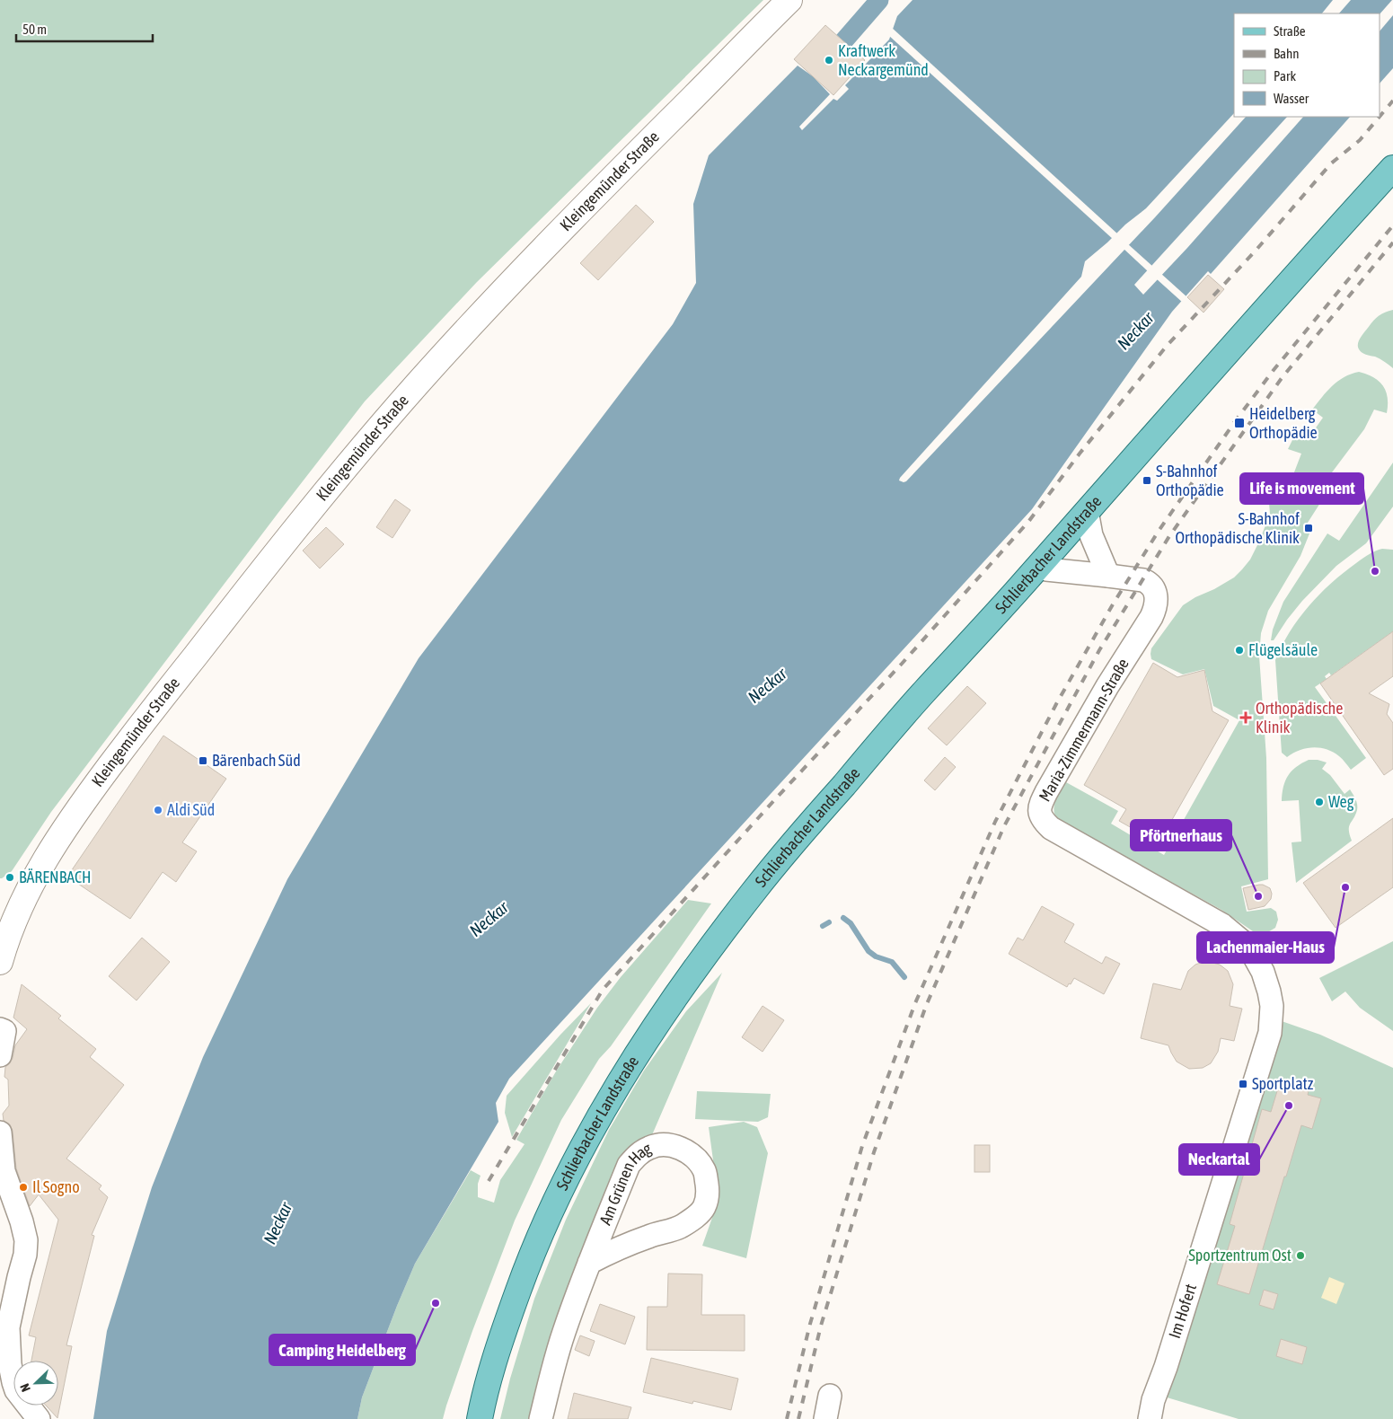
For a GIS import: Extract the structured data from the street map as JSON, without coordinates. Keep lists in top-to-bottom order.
{
  "streets": {
    "main road": ["Kleingemünder Straße", "Schlierbacher Landstraße"],
    "street": ["Maria-Zimmermann-Straße", "Am Grünen Hag", "Im Hofert"]
  },
  "crossings": [
    ["Schlierbacher Landstraße", "Maria-Zimmermann-Straße"],
    ["Maria-Zimmermann-Straße", "Im Hofert"]
  ],
  "water": ["Neckar"],
  "places": {
    "other": [
      "Kraftwerk Neckargemünd",
      "Life is movement",
      "Flügelsäule",
      "Weg",
      "Aldi Süd",
      "BÄRENBACH",
      "Lachenmaier-Haus",
      "Pförtnerhaus",
      "Neckartal",
      "Il Sogno",
      "Sportzentrum Ost",
      "Camping Heidelberg"
    ],
    "transit": [
      "Heidelberg Orthopädie",
      "S-Bahnhof Orthopädie",
      "S-Bahnhof Orthopädische Klinik",
      "Bärenbach Süd",
      "Sportplatz"
    ],
    "health": ["Orthopädische Klinik"]
  },
  "legend": [
    "Straße",
    "Bahn",
    "Park",
    "Wasser"
  ],
  "scale_bar": "50 m",
  "north": "bottom left"
}
